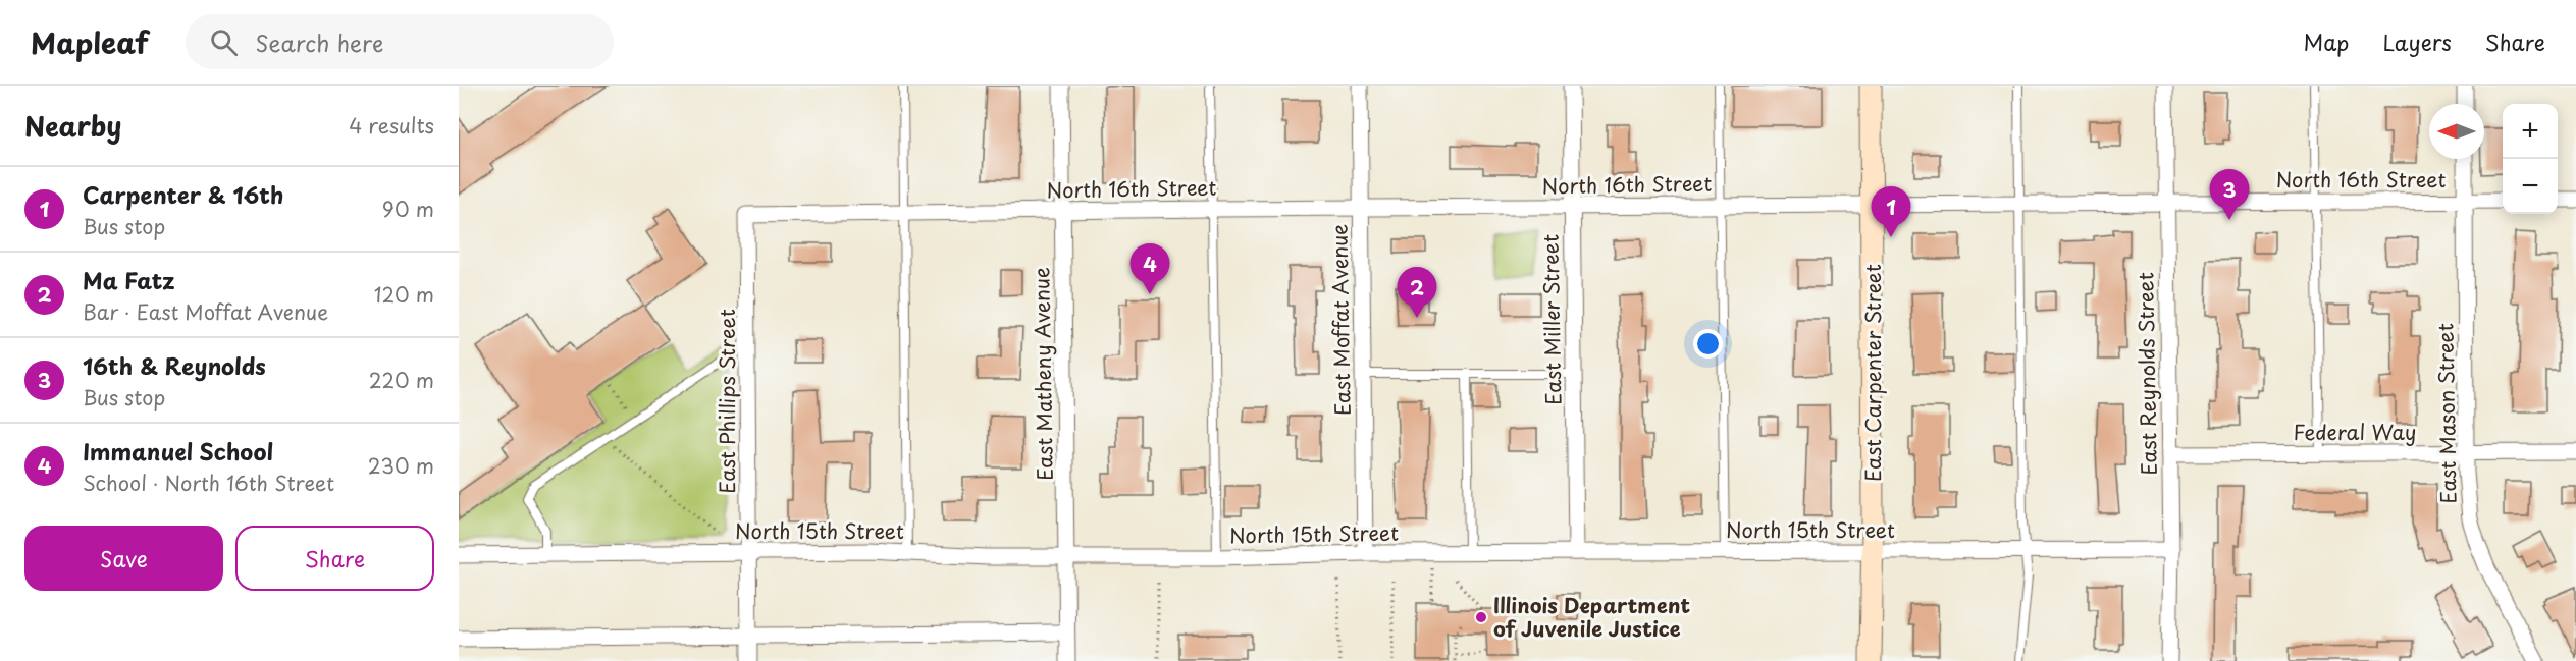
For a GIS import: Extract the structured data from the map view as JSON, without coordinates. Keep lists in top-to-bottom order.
{
  "streets": {
    "street": [
      "North 16th Street",
      "East Moffat Avenue",
      "East Miller Street",
      "East Carpenter Street",
      "East Matheny Avenue",
      "East Reynolds Street",
      "East Phillips Street",
      "East Mason Street",
      "Federal Way",
      "North 15th Street"
    ]
  },
  "crossings": [
    ["North 16th Street", "East Moffat Avenue"],
    ["North 16th Street", "East Miller Street"],
    ["North 16th Street", "East Carpenter Street"],
    ["North 16th Street", "East Matheny Avenue"],
    ["North 16th Street", "East Reynolds Street"],
    ["North 16th Street", "East Phillips Street"],
    ["North 16th Street", "East Mason Street"],
    ["East Moffat Avenue", "North 15th Street"],
    ["East Miller Street", "North 15th Street"],
    ["East Carpenter Street", "North 15th Street"],
    ["East Matheny Avenue", "North 15th Street"],
    ["East Reynolds Street", "Federal Way"],
    ["East Reynolds Street", "North 15th Street"],
    ["East Phillips Street", "North 15th Street"],
    ["East Mason Street", "Federal Way"]
  ],
  "places": ["Illinois Department of Juvenile Justice"],
  "north": "left",
  "page": {
    "header": "Mapleaf",
    "search": "Search here",
    "nav": ["Map", "Layers", "Share"],
    "heading": ["Nearby", "4 results"],
    "map_buttons": ["+", "−"],
    "list": [
      {
        "mark": "1",
        "name": "Carpenter & 16th",
        "note": "Bus stop",
        "value": "90 m"
      },
      {
        "mark": "2",
        "name": "Ma Fatz",
        "note": "Bar · East Moffat Avenue",
        "value": "120 m"
      },
      {
        "mark": "3",
        "name": "16th & Reynolds",
        "note": "Bus stop",
        "value": "220 m"
      },
      {
        "mark": "4",
        "name": "Immanuel School",
        "note": "School · North 16th Street",
        "value": "230 m"
      }
    ],
    "pins": [
      "3",
      "1",
      "4",
      "2"
    ],
    "buttons": ["Save", "Share"]
  }
}
